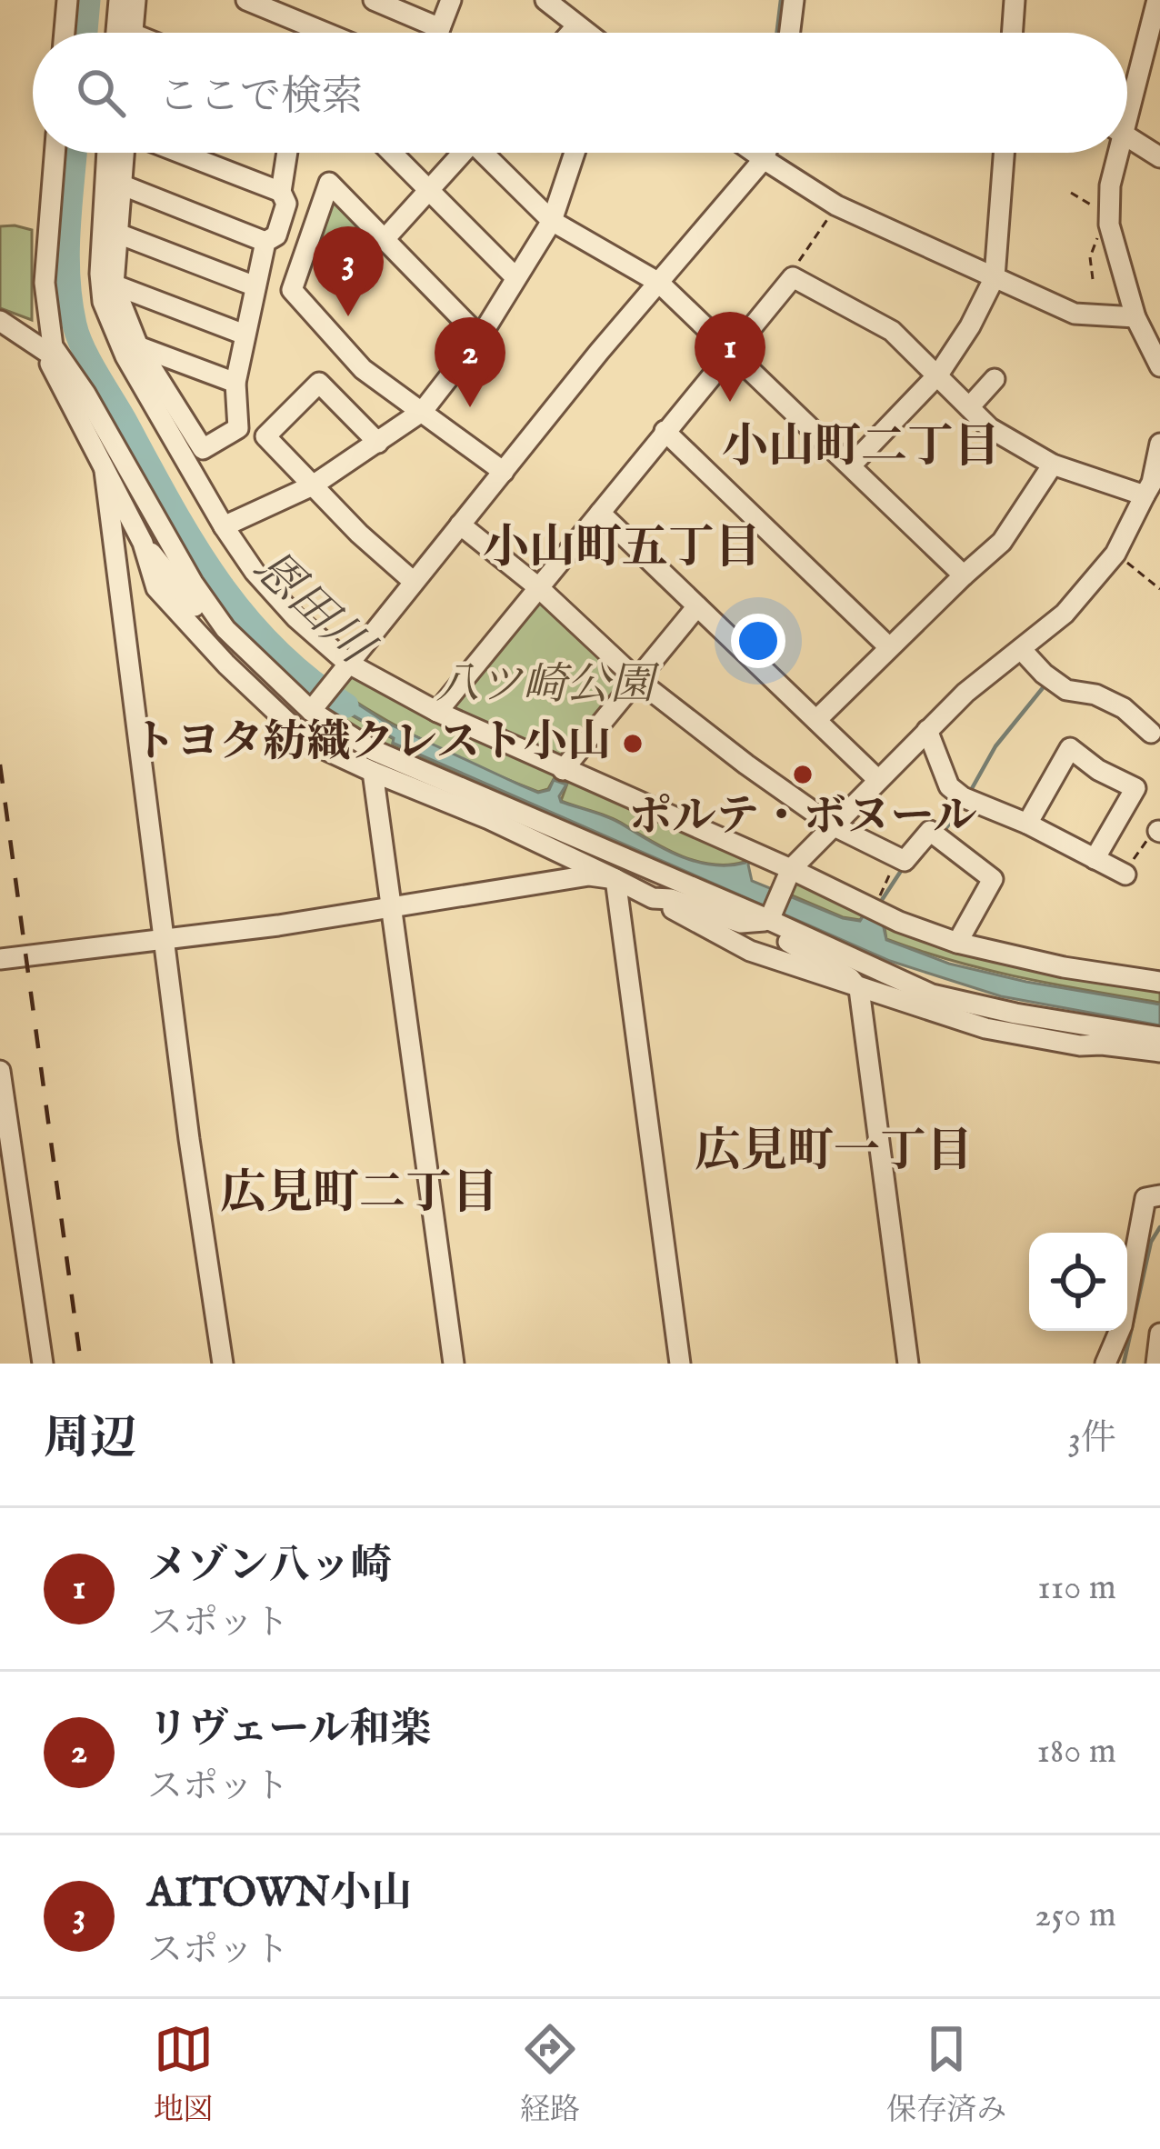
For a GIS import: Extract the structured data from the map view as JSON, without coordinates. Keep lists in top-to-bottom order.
{
  "districts": [
    "小山町二丁目",
    "小山町五丁目",
    "広見町一丁目",
    "広見町二丁目"
  ],
  "water": ["恩田川"],
  "parks": ["八ツ崎公園"],
  "places": ["トヨタ紡織クレスト小山", "ポルテ・ボヌール"],
  "page": {
    "search": "ここで検索",
    "pins": ["3", "1", "2"],
    "heading": ["周辺", "3件"],
    "list": [
      {
        "mark": "1",
        "name": "メゾン八ッ崎",
        "note": "スポット",
        "value": "110 m"
      },
      {
        "mark": "2",
        "name": "リヴェール和楽",
        "note": "スポット",
        "value": "180 m"
      },
      {
        "mark": "3",
        "name": "AITOWN小山",
        "note": "スポット",
        "value": "250 m"
      }
    ],
    "nav": ["地図", "経路", "保存済み"]
  }
}
